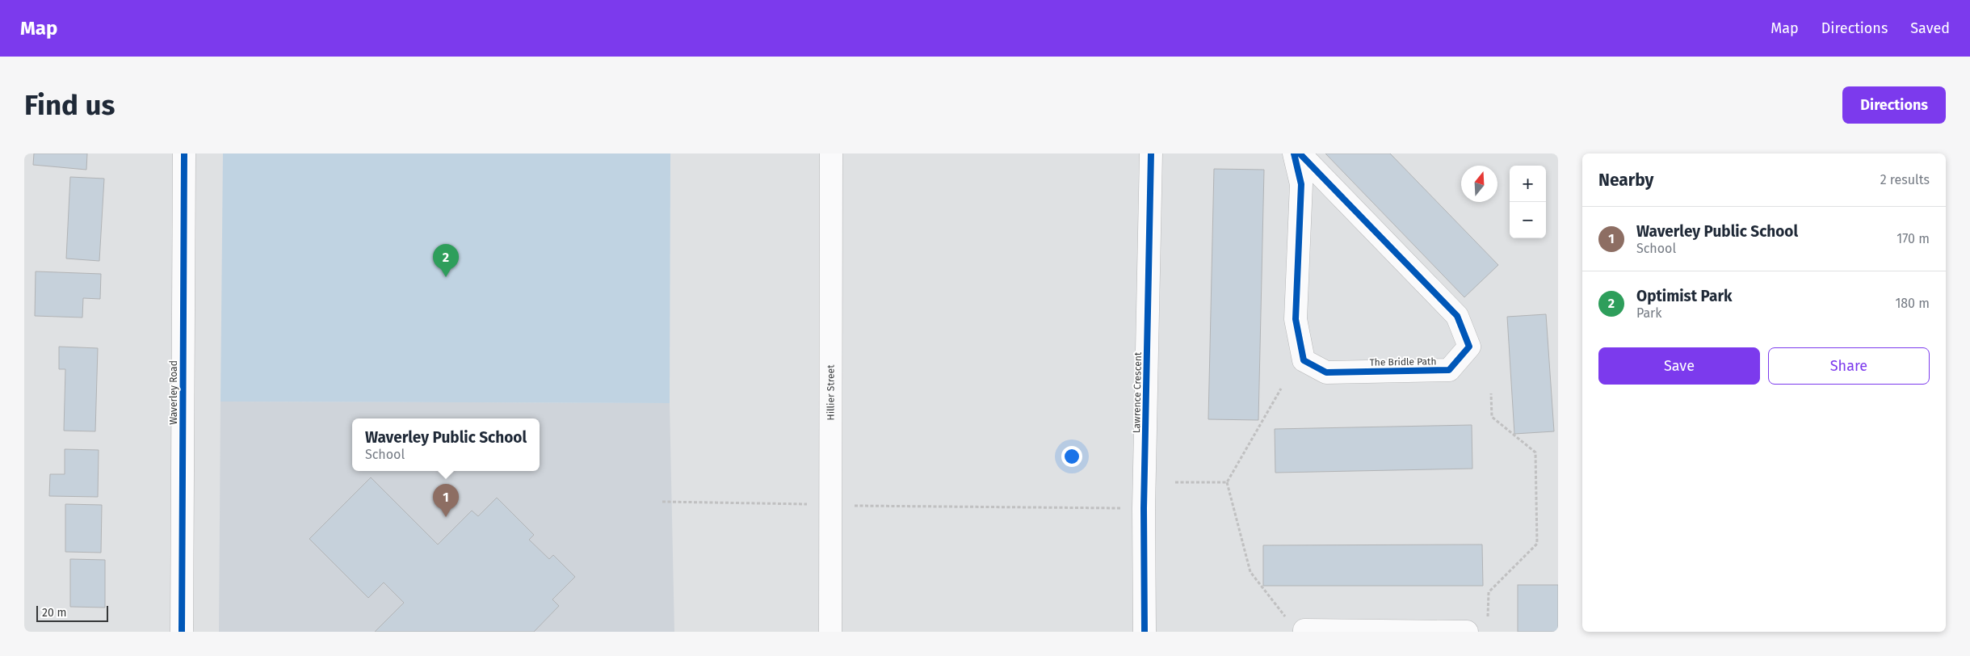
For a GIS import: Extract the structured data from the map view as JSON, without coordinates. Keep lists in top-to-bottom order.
{
  "streets": {
    "street": [
      "The Bridle Path",
      "Waverley Road",
      "Hillier Street",
      "Lawrence Crescent"
    ]
  },
  "scale_bar": "20 m",
  "north": "top",
  "page": {
    "header": "Map",
    "nav": ["Map", "Directions", "Saved"],
    "buttons": [
      "Directions",
      ["Save", "Share"]
    ],
    "title": "Find us",
    "heading": ["Nearby", "2 results"],
    "map_buttons": ["+", "−"],
    "list": [
      {
        "mark": "1",
        "name": "Waverley Public School",
        "note": "School",
        "value": "170 m"
      },
      {
        "mark": "2",
        "name": "Optimist Park",
        "note": "Park",
        "value": "180 m"
      }
    ],
    "pins": ["2", "1"],
    "popup": ["Waverley Public School", "School"],
    "scale": "20 m"
  }
}
